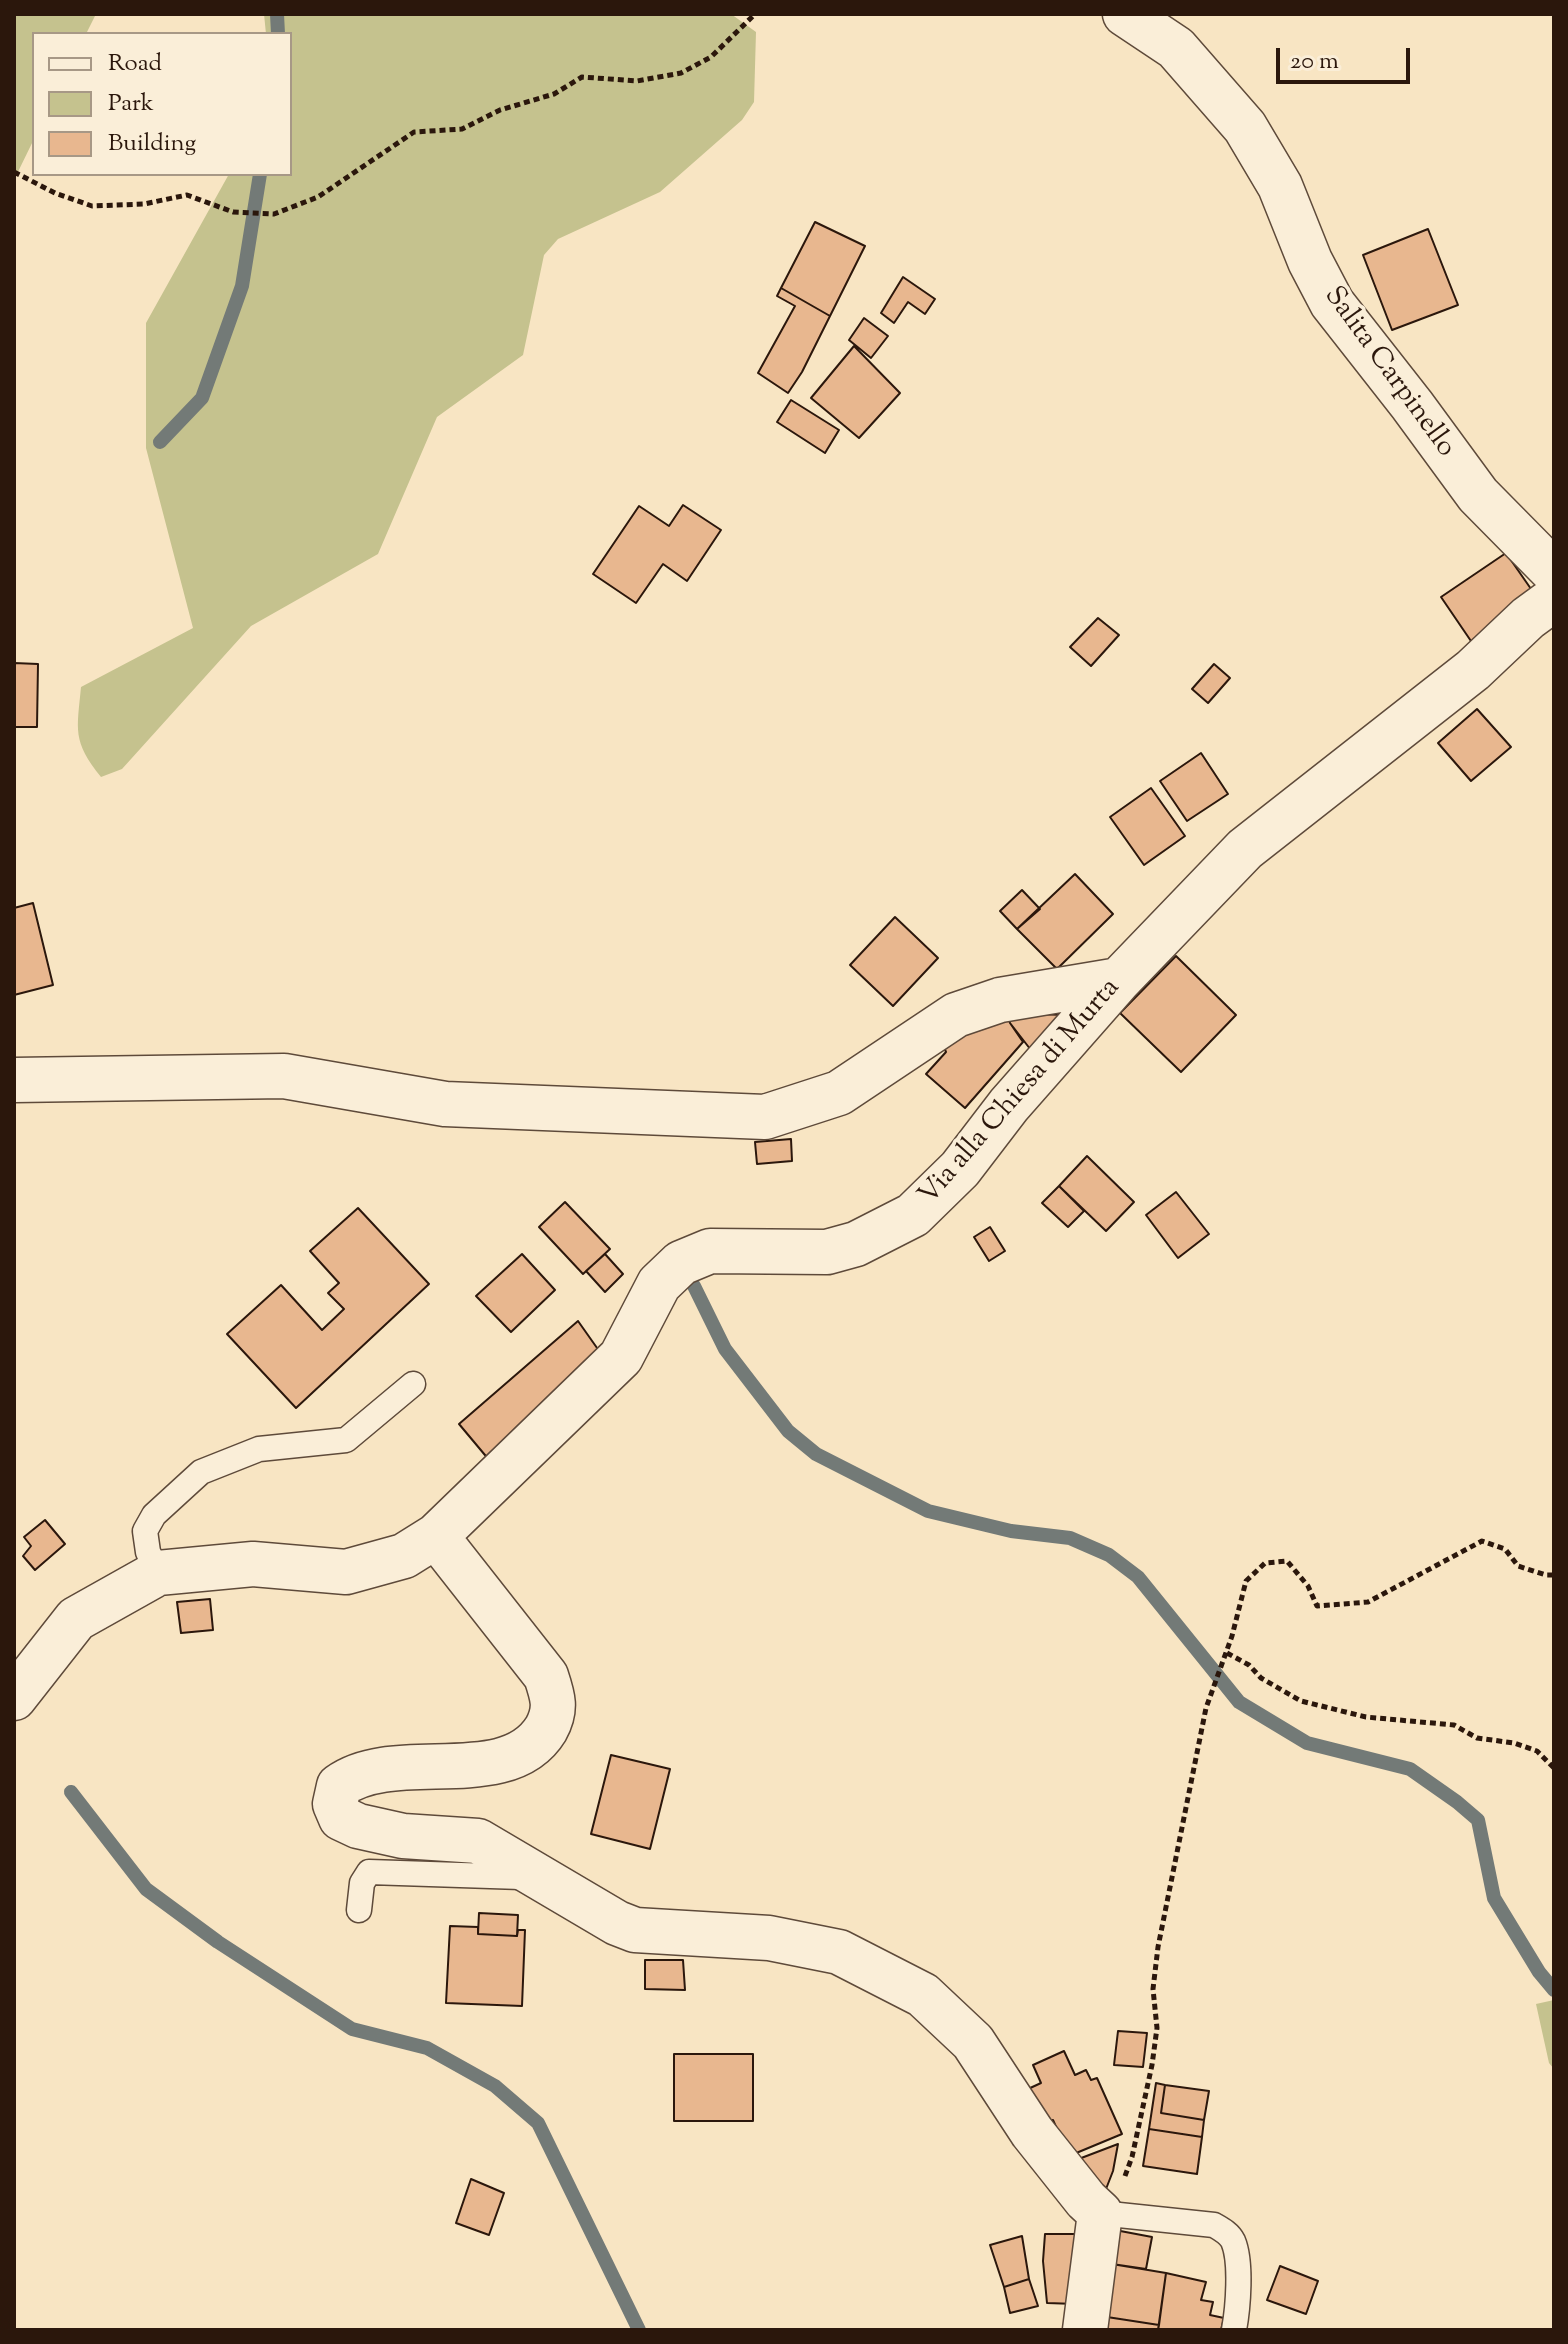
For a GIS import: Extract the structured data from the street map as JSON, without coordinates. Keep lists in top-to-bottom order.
{
  "streets": {
    "street": ["Salita Carpinello", "Via alla Chiesa di Murta"]
  },
  "legend": ["Road", "Park", "Building"],
  "scale_bar": "20 m"
}
